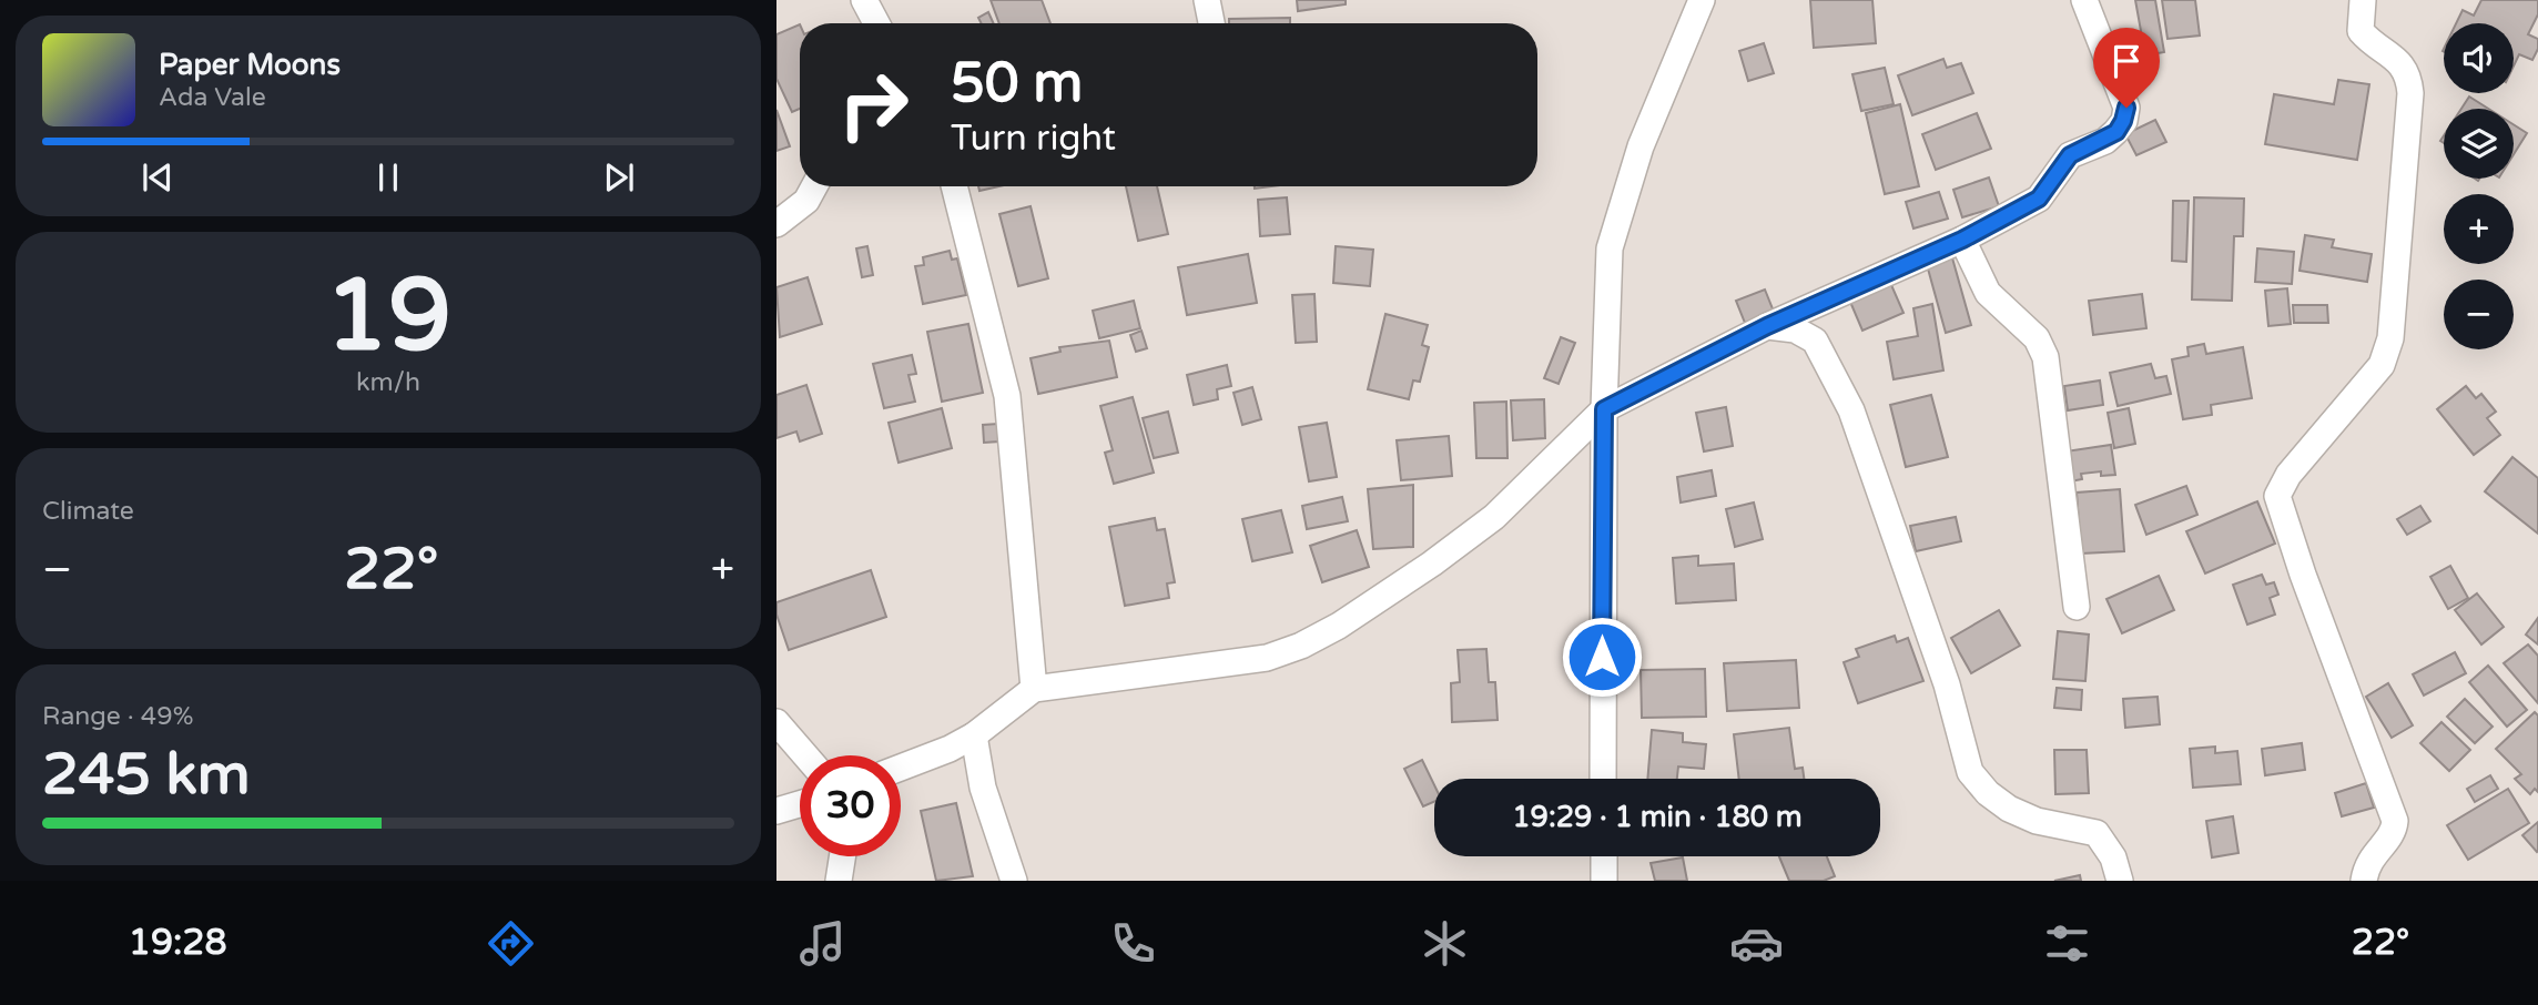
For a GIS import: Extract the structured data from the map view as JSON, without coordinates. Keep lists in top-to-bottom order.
{
  "page": {
    "map_buttons": ["+", "−"],
    "turn": ["50 m", "Turn right"],
    "song": ["Paper Moons", "Ada Vale"],
    "tile": [
      ["19", "km/h"],
      "Climate",
      ["Range · 49%", "245 km"]
    ],
    "heat": ["−", "22°", "+"],
    "limit": "30",
    "trip": "19:29 · 1 min · 180 m",
    "tabs": ["19:28", "22°"]
  }
}
